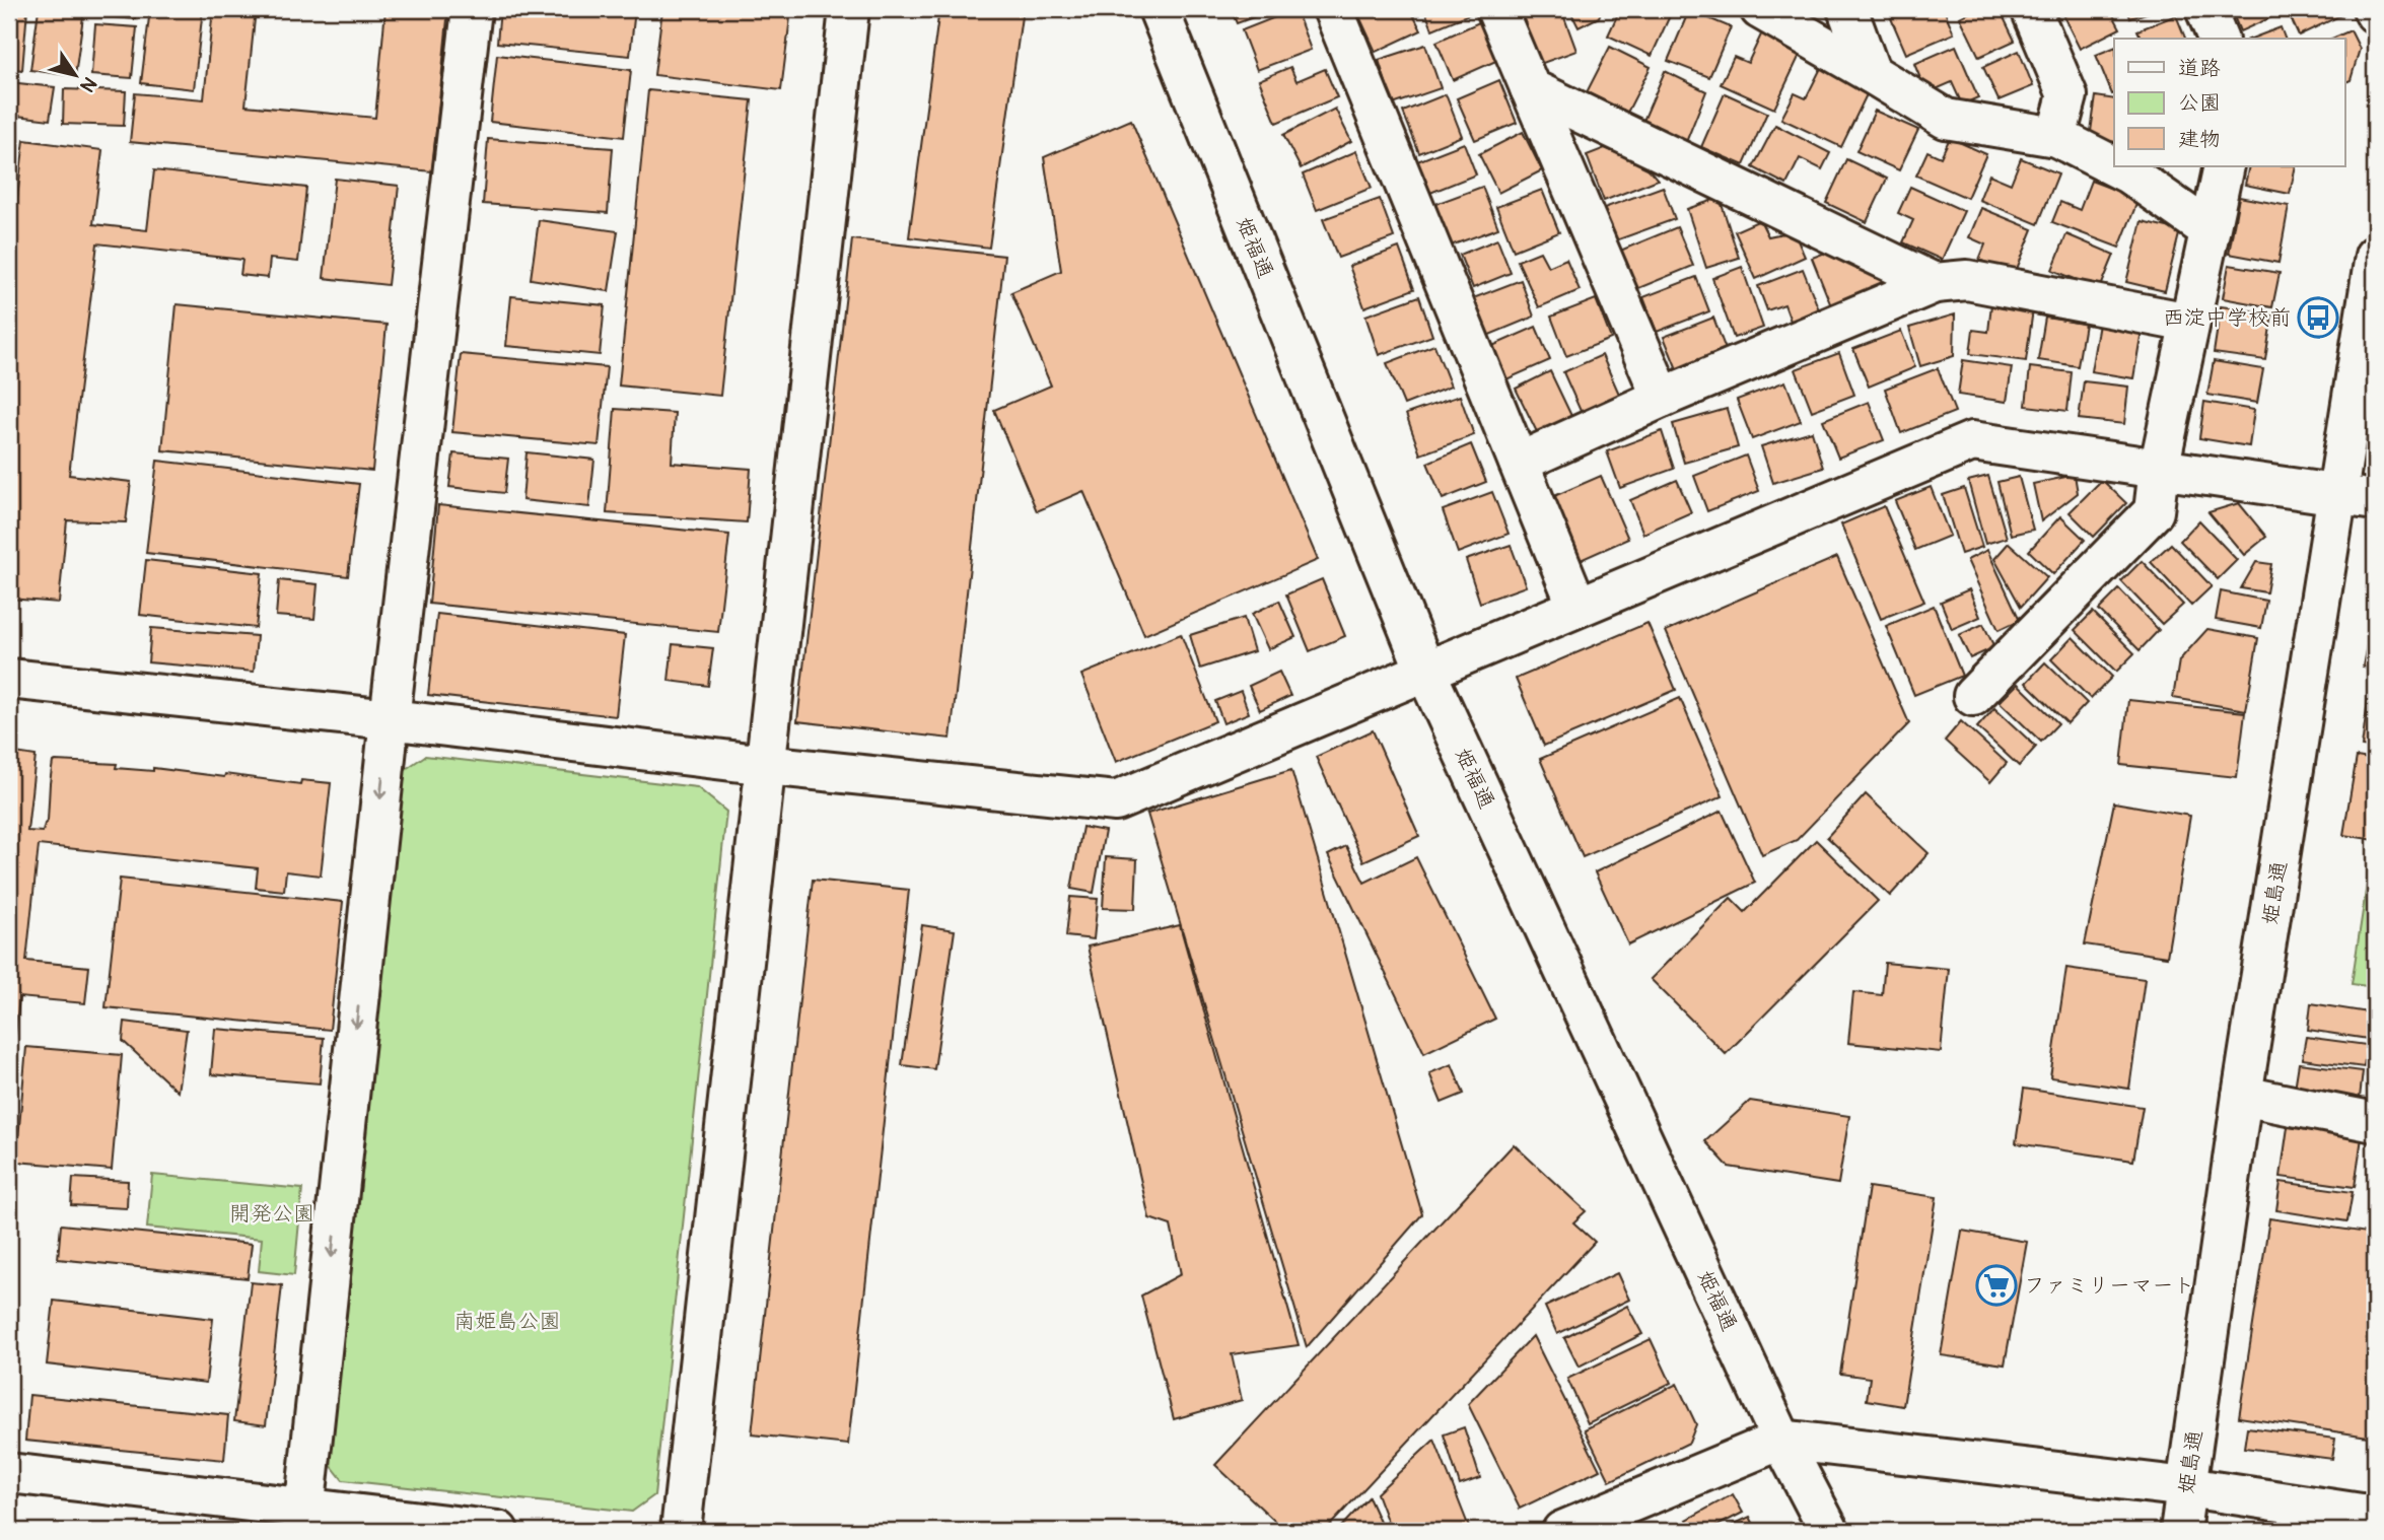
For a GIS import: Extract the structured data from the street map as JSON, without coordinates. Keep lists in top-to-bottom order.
{
  "streets": {
    "street": ["姫福通", "姫島通"]
  },
  "parks": ["開発公園", "南姫島公園"],
  "places": {
    "bus stop": ["西淀中学校前"],
    "supermarket": ["ファミリーマート"]
  },
  "legend": ["道路", "公園", "建物"],
  "north": "bottom right"
}
